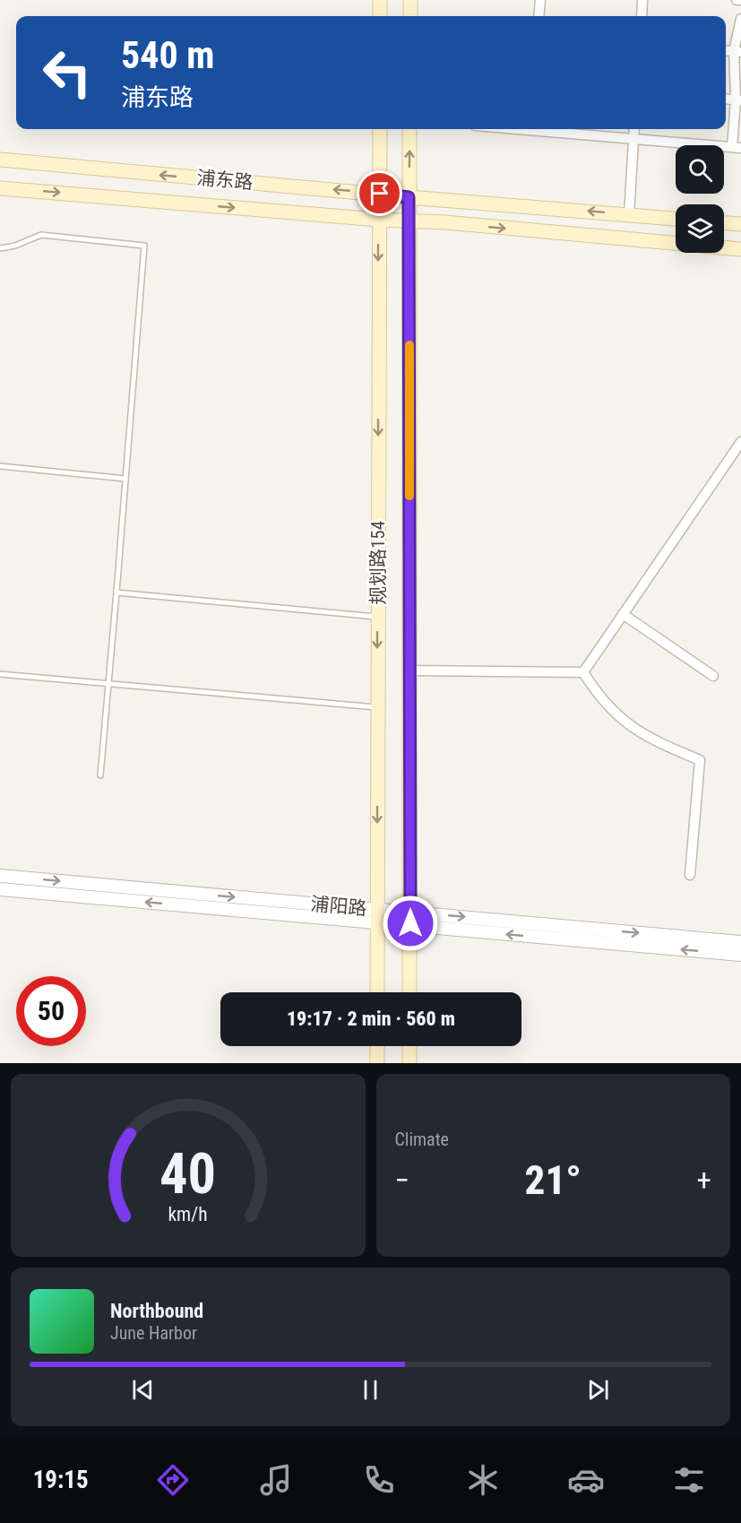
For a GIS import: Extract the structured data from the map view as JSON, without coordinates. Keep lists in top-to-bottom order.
{
  "streets": {
    "main road": ["浦东路", "规划路154"],
    "street": ["浦阳路"]
  },
  "crossings": [
    ["浦东路", "规划路154"],
    ["规划路154", "浦阳路"]
  ],
  "page": {
    "turn": ["540 m", "浦东路"],
    "limit": "50",
    "trip": "19:17 · 2 min · 560 m",
    "tile": "Climate",
    "heat": ["−", "21°", "+"],
    "song": ["Northbound", "June Harbor"],
    "tabs": "19:15",
    "gauge": ["40", "km/h"]
  }
}
